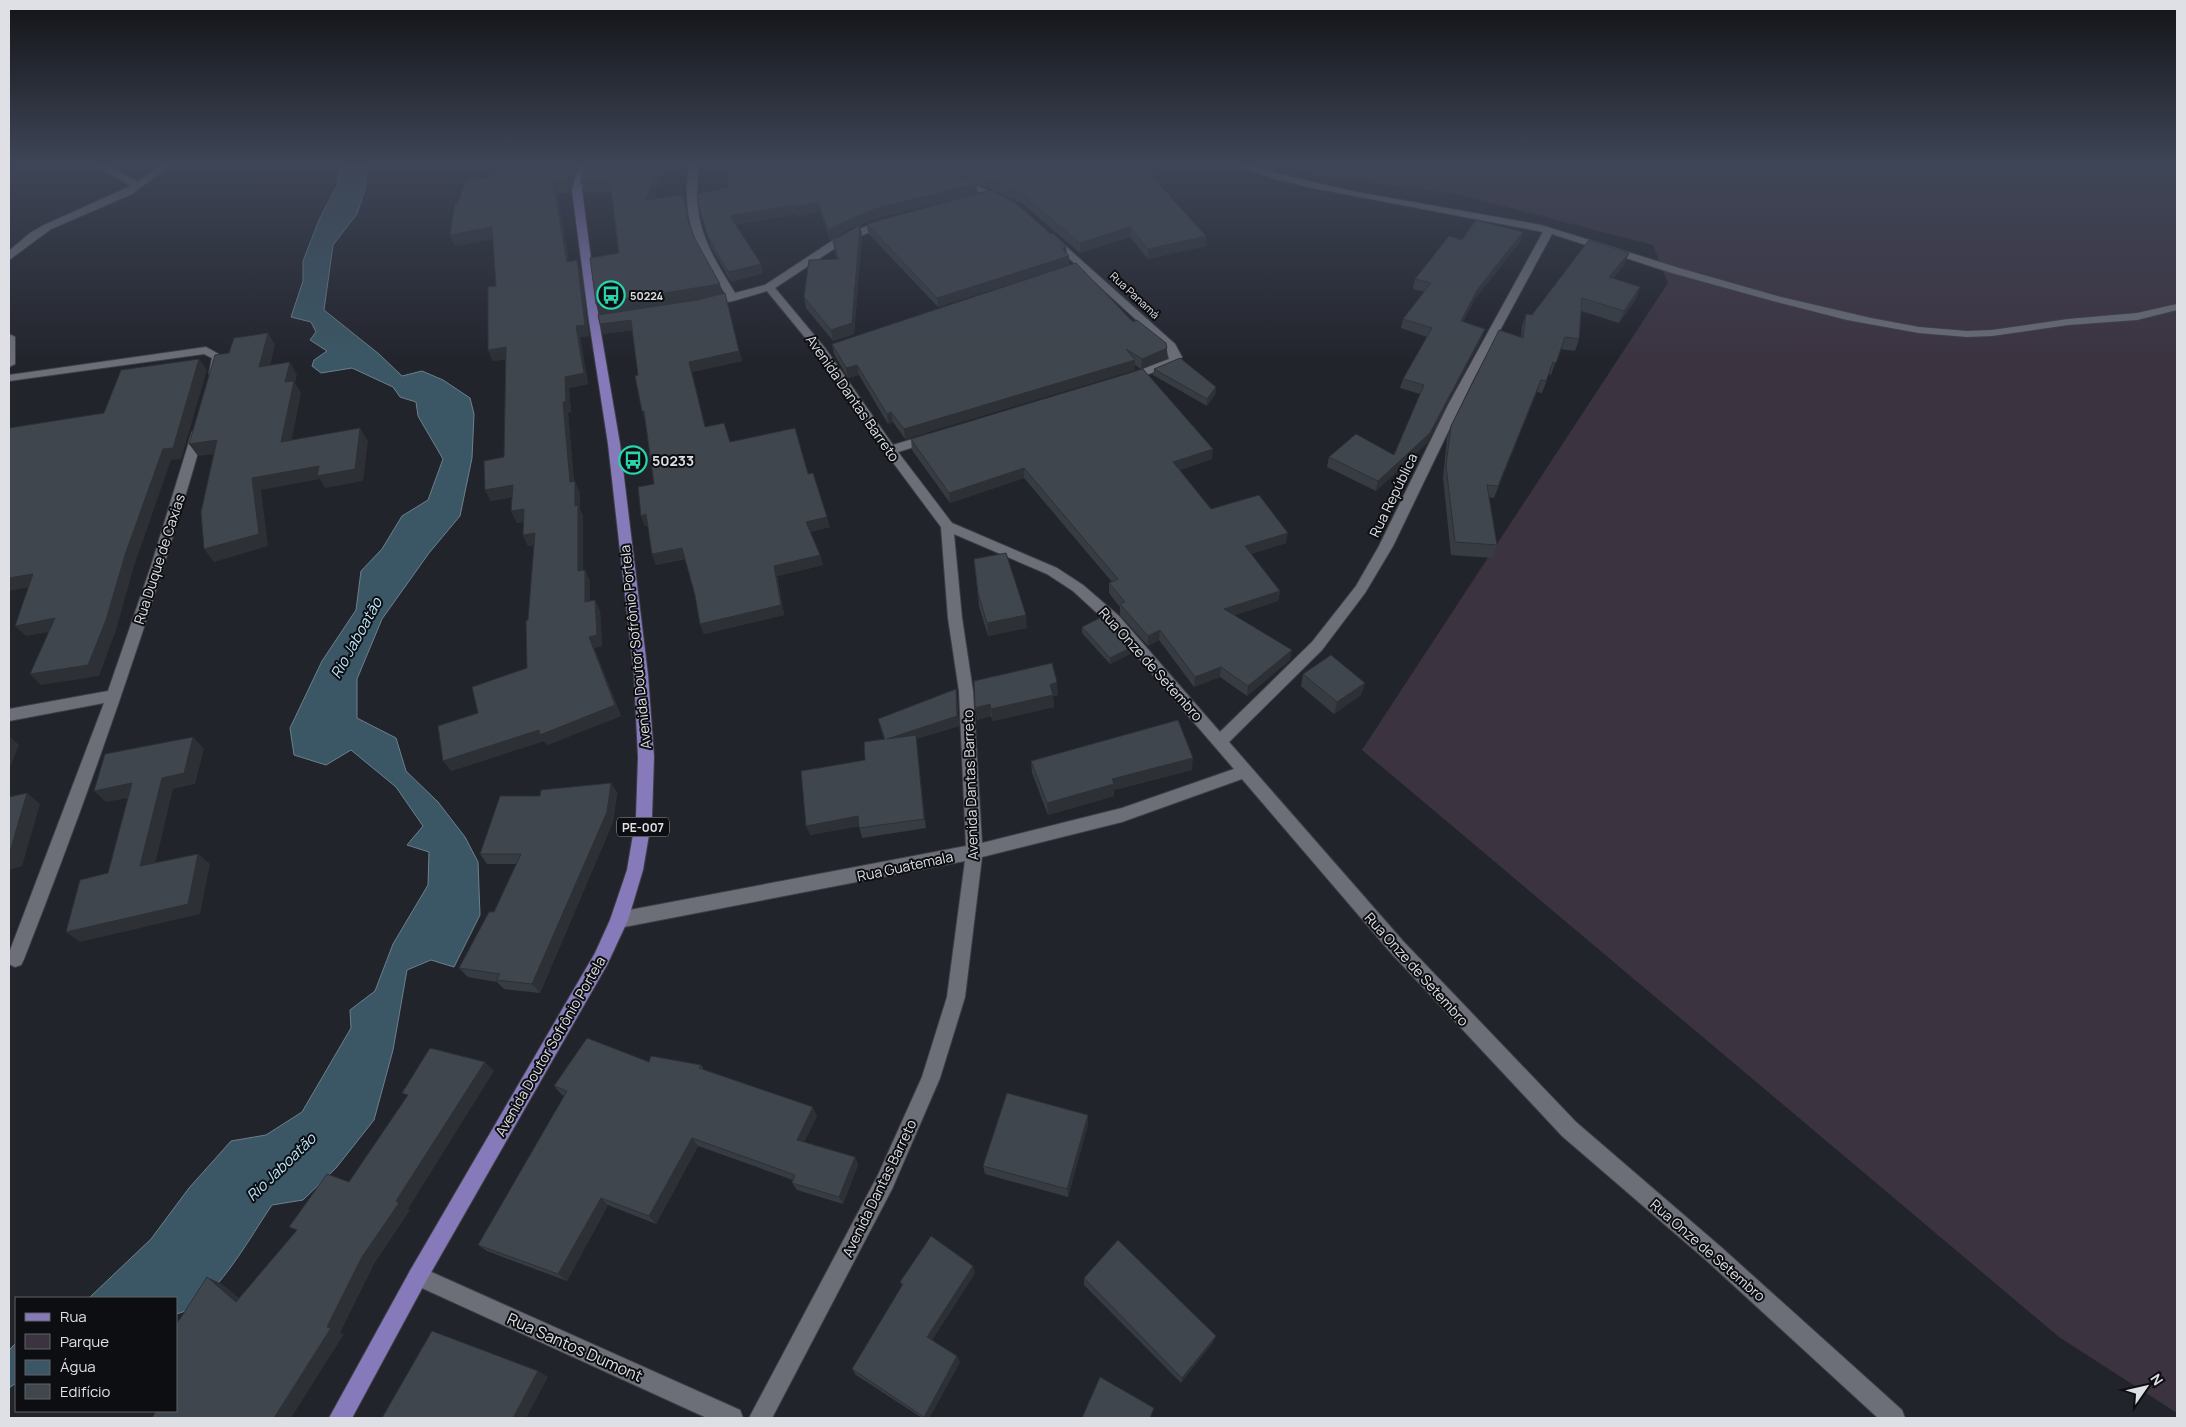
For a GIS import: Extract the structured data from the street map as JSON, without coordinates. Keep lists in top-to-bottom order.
{
  "streets": {
    "main road": ["Avenida Doutor Sofrônio Portela", "PE-007"],
    "street": [
      "Rua Panamá",
      "Avenida Dantas Barreto",
      "Rua República",
      "Rua Duque de Caxias",
      "Rua Onze de Setembro",
      "Rua Guatemala",
      "Rua Santos Dumont"
    ]
  },
  "crossings": [
    ["Avenida Dantas Barreto", "Rua Onze de Setembro"],
    ["Avenida Dantas Barreto", "Rua Guatemala"],
    ["Rua República", "Rua Onze de Setembro"],
    ["Avenida Doutor Sofrônio Portela", "Rua Guatemala"],
    ["Avenida Doutor Sofrônio Portela", "Rua Santos Dumont"],
    ["Rua Onze de Setembro", "Rua Guatemala"]
  ],
  "water": ["Rio Jaboatão"],
  "places": {
    "bus stop": ["50224", "50233"]
  },
  "legend": [
    "Rua",
    "Parque",
    "Água",
    "Edifício"
  ],
  "north": "top right"
}
